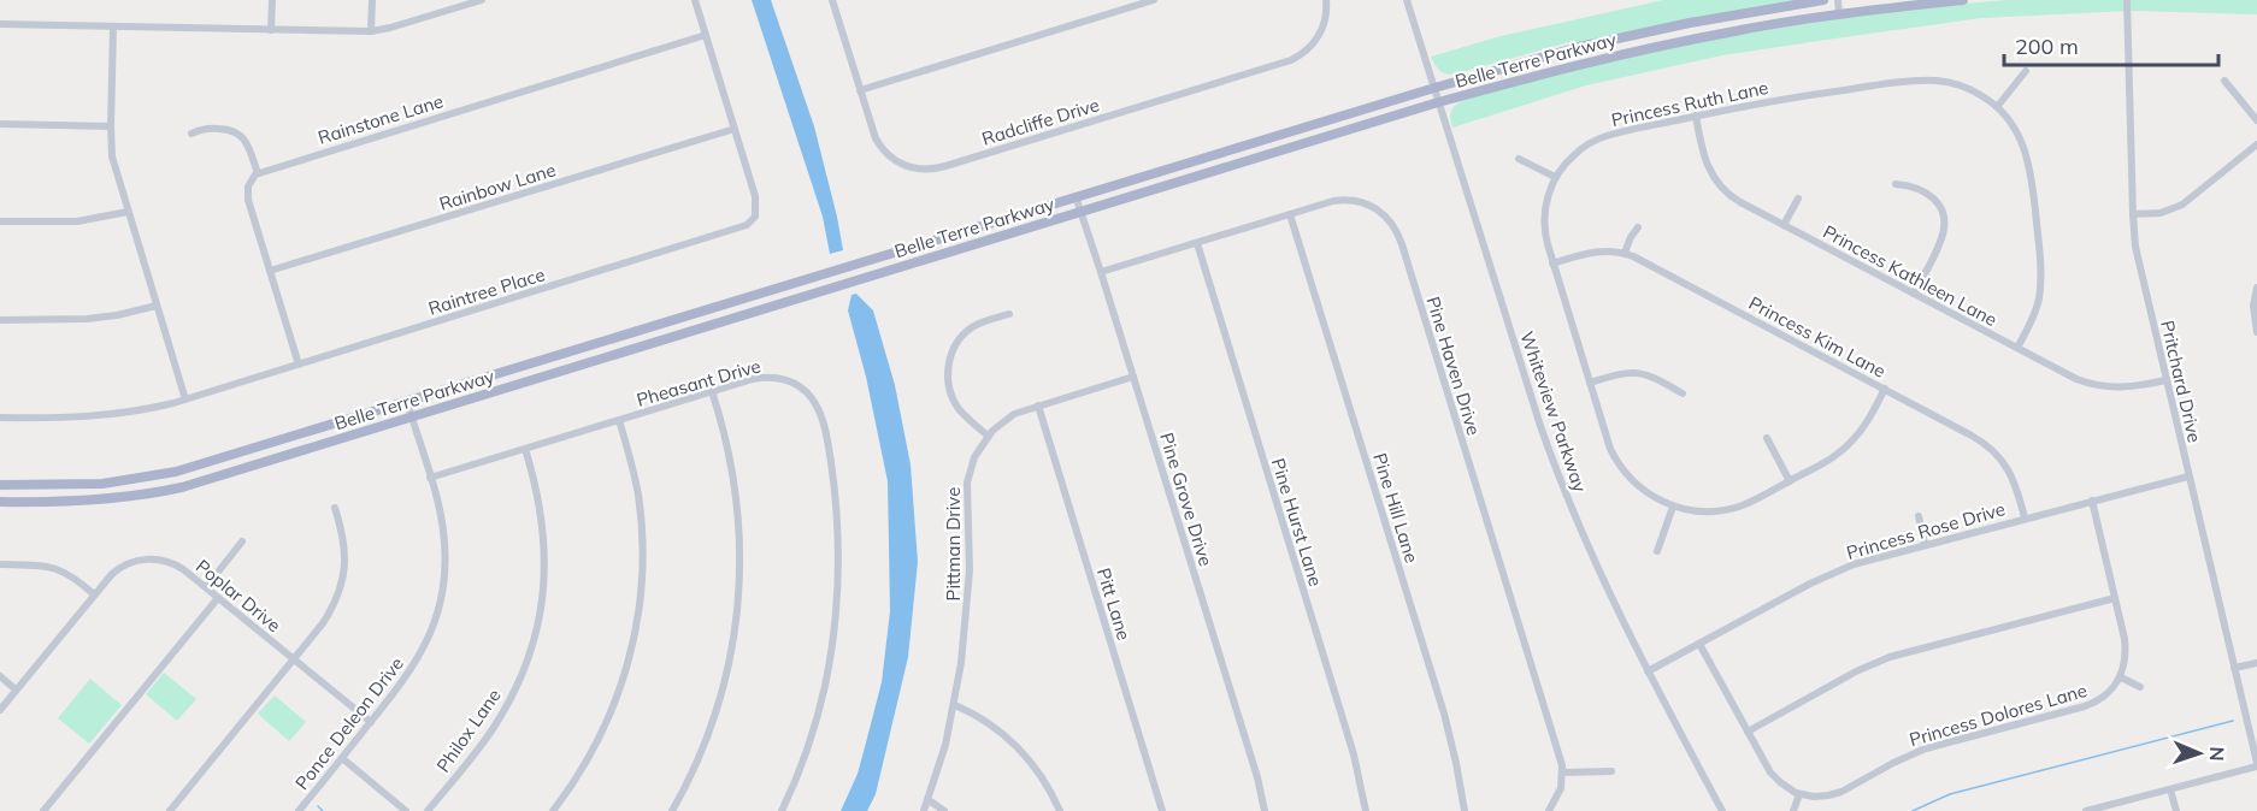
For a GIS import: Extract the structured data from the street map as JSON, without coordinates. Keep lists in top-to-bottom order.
{
  "streets": {
    "main road": ["Belle Terre Parkway"],
    "street": [
      "Princess Ruth Lane",
      "Rainstone Lane",
      "Radcliffe Drive",
      "Rainbow Lane",
      "Princess Kathleen Lane",
      "Raintree Place",
      "Princess Kim Lane",
      "Pine Haven Drive",
      "Pritchard Drive",
      "Pheasant Drive",
      "Whiteview Parkway",
      "Pine Grove Drive",
      "Pine Hill Lane",
      "Pine Hurst Lane",
      "Princess Rose Drive",
      "Pittman Drive",
      "Poplar Drive",
      "Pitt Lane",
      "Princess Dolores Lane",
      "Ponce Deleon Drive",
      "Philox Lane"
    ]
  },
  "crossings": [
    ["Belle Terre Parkway", "Whiteview Parkway"],
    ["Belle Terre Parkway", "Pine Grove Drive"],
    ["Belle Terre Parkway", "Ponce Deleon Drive"],
    ["Princess Ruth Lane", "Princess Kathleen Lane"],
    ["Princess Ruth Lane", "Princess Kim Lane"],
    ["Rainstone Lane", "Raintree Place"],
    ["Rainbow Lane", "Raintree Place"],
    ["Princess Kathleen Lane", "Pritchard Drive"],
    ["Princess Kim Lane", "Princess Rose Drive"],
    ["Pine Haven Drive", "Pine Grove Drive"],
    ["Pine Haven Drive", "Pine Hill Lane"],
    ["Pine Haven Drive", "Pine Hurst Lane"],
    ["Pritchard Drive", "Princess Rose Drive"],
    ["Pheasant Drive", "Ponce Deleon Drive"],
    ["Pheasant Drive", "Philox Lane"],
    ["Whiteview Parkway", "Princess Rose Drive"],
    ["Pine Grove Drive", "Pittman Drive"],
    ["Pittman Drive", "Pitt Lane"],
    ["Poplar Drive", "Ponce Deleon Drive"]
  ],
  "scale_bar": "200 m",
  "north": "right"
}
